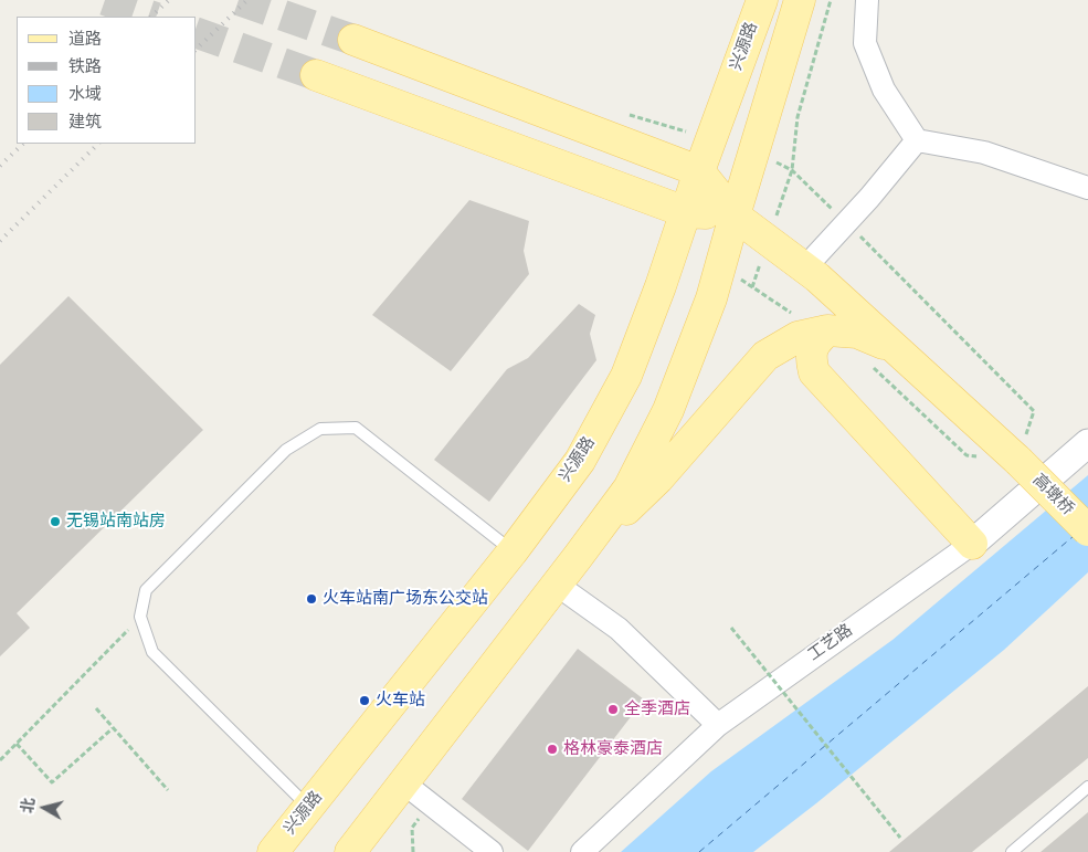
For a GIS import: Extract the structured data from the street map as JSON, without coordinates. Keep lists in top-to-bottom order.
{
  "streets": {
    "main road": ["兴源路", "高墩桥"],
    "street": ["工艺路"]
  },
  "crossings": [
    ["兴源路", "高墩桥"]
  ],
  "places": [
    "无锡站南站房",
    "火车站南广场东公交站",
    "火车站",
    "全季酒店",
    "格林豪泰酒店"
  ],
  "legend": [
    "道路",
    "铁路",
    "水域",
    "建筑"
  ],
  "north": "left"
}
